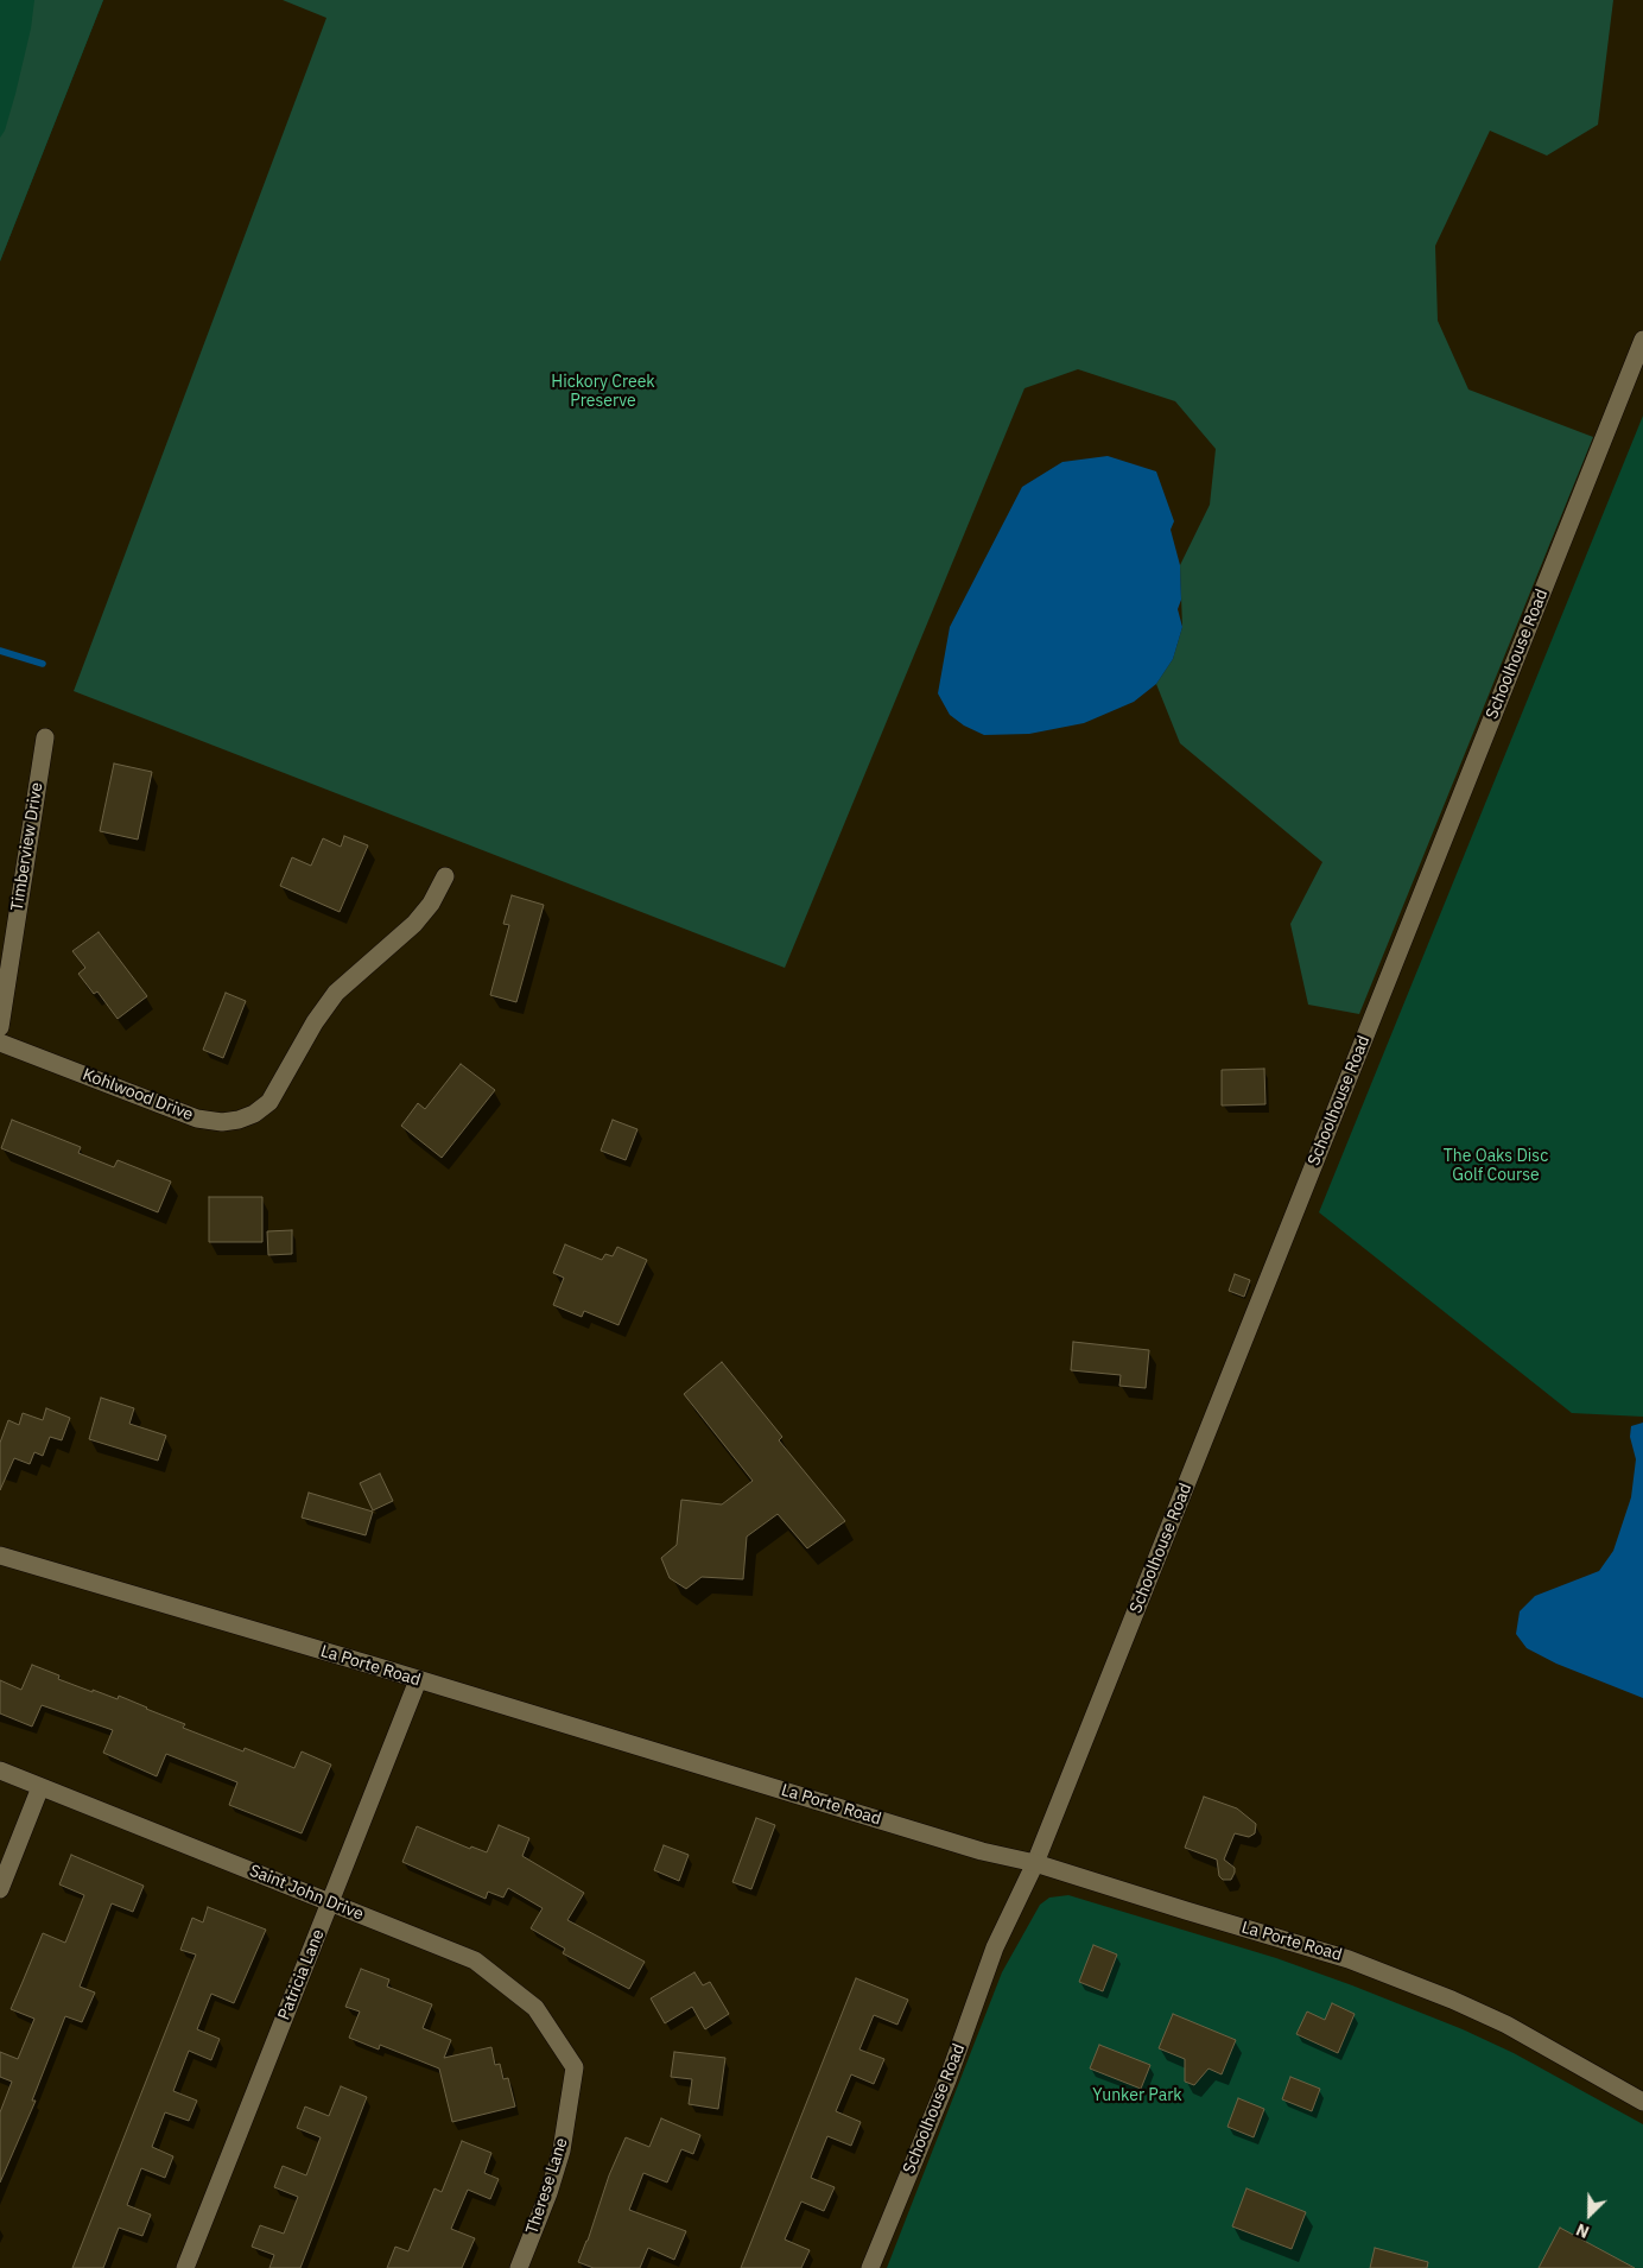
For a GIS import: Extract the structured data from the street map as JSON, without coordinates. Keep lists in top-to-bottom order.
{
  "streets": {
    "street": [
      "Schoolhouse Road",
      "Timberview Drive",
      "Kohlwood Drive",
      "La Porte Road",
      "Saint John Drive",
      "Patricia Lane",
      "Therese Lane"
    ]
  },
  "crossings": [
    ["Schoolhouse Road", "La Porte Road"],
    ["La Porte Road", "Patricia Lane"],
    ["Saint John Drive", "Patricia Lane"],
    ["Saint John Drive", "Therese Lane"]
  ],
  "parks": ["Hickory Creek Preserve", "The Oaks Disc Golf Course", "Yunker Park"],
  "north": "bottom left"
}
